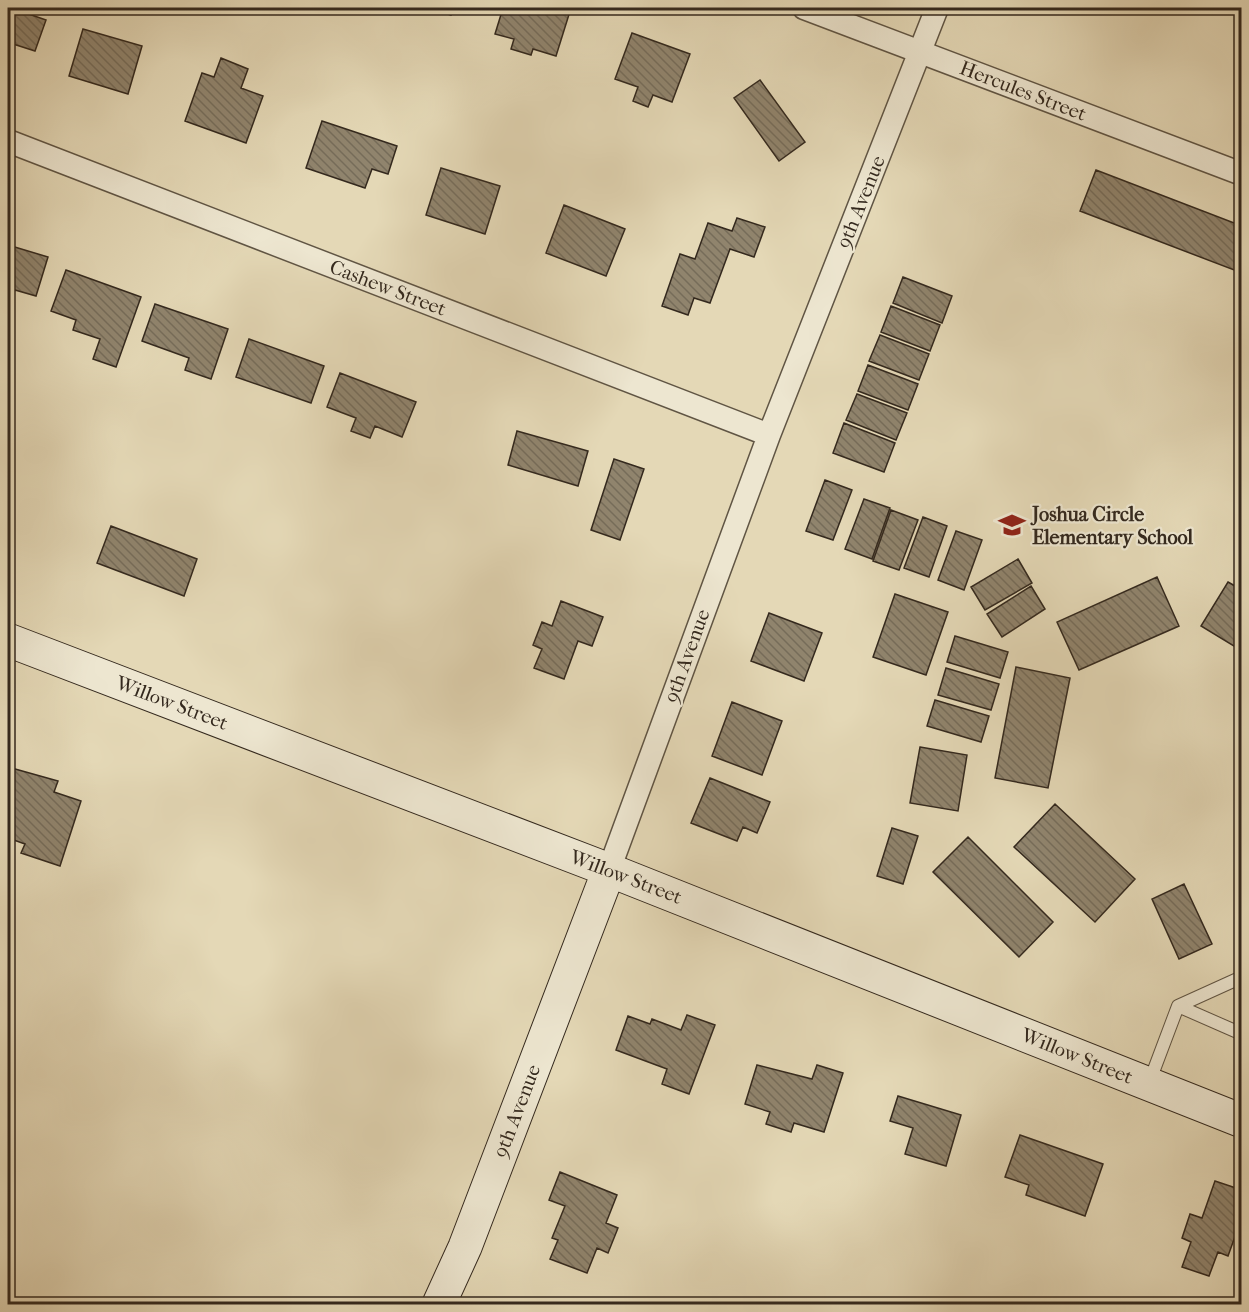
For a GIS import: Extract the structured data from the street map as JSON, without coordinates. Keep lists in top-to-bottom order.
{
  "streets": {
    "street": [
      "Hercules Street",
      "9th Avenue",
      "Cashew Street",
      "Willow Street"
    ]
  },
  "crossings": [
    ["Hercules Street", "9th Avenue"],
    ["9th Avenue", "Cashew Street"],
    ["9th Avenue", "Willow Street"]
  ],
  "places": {
    "school or university": ["Joshua Circle Elementary School"]
  }
}
